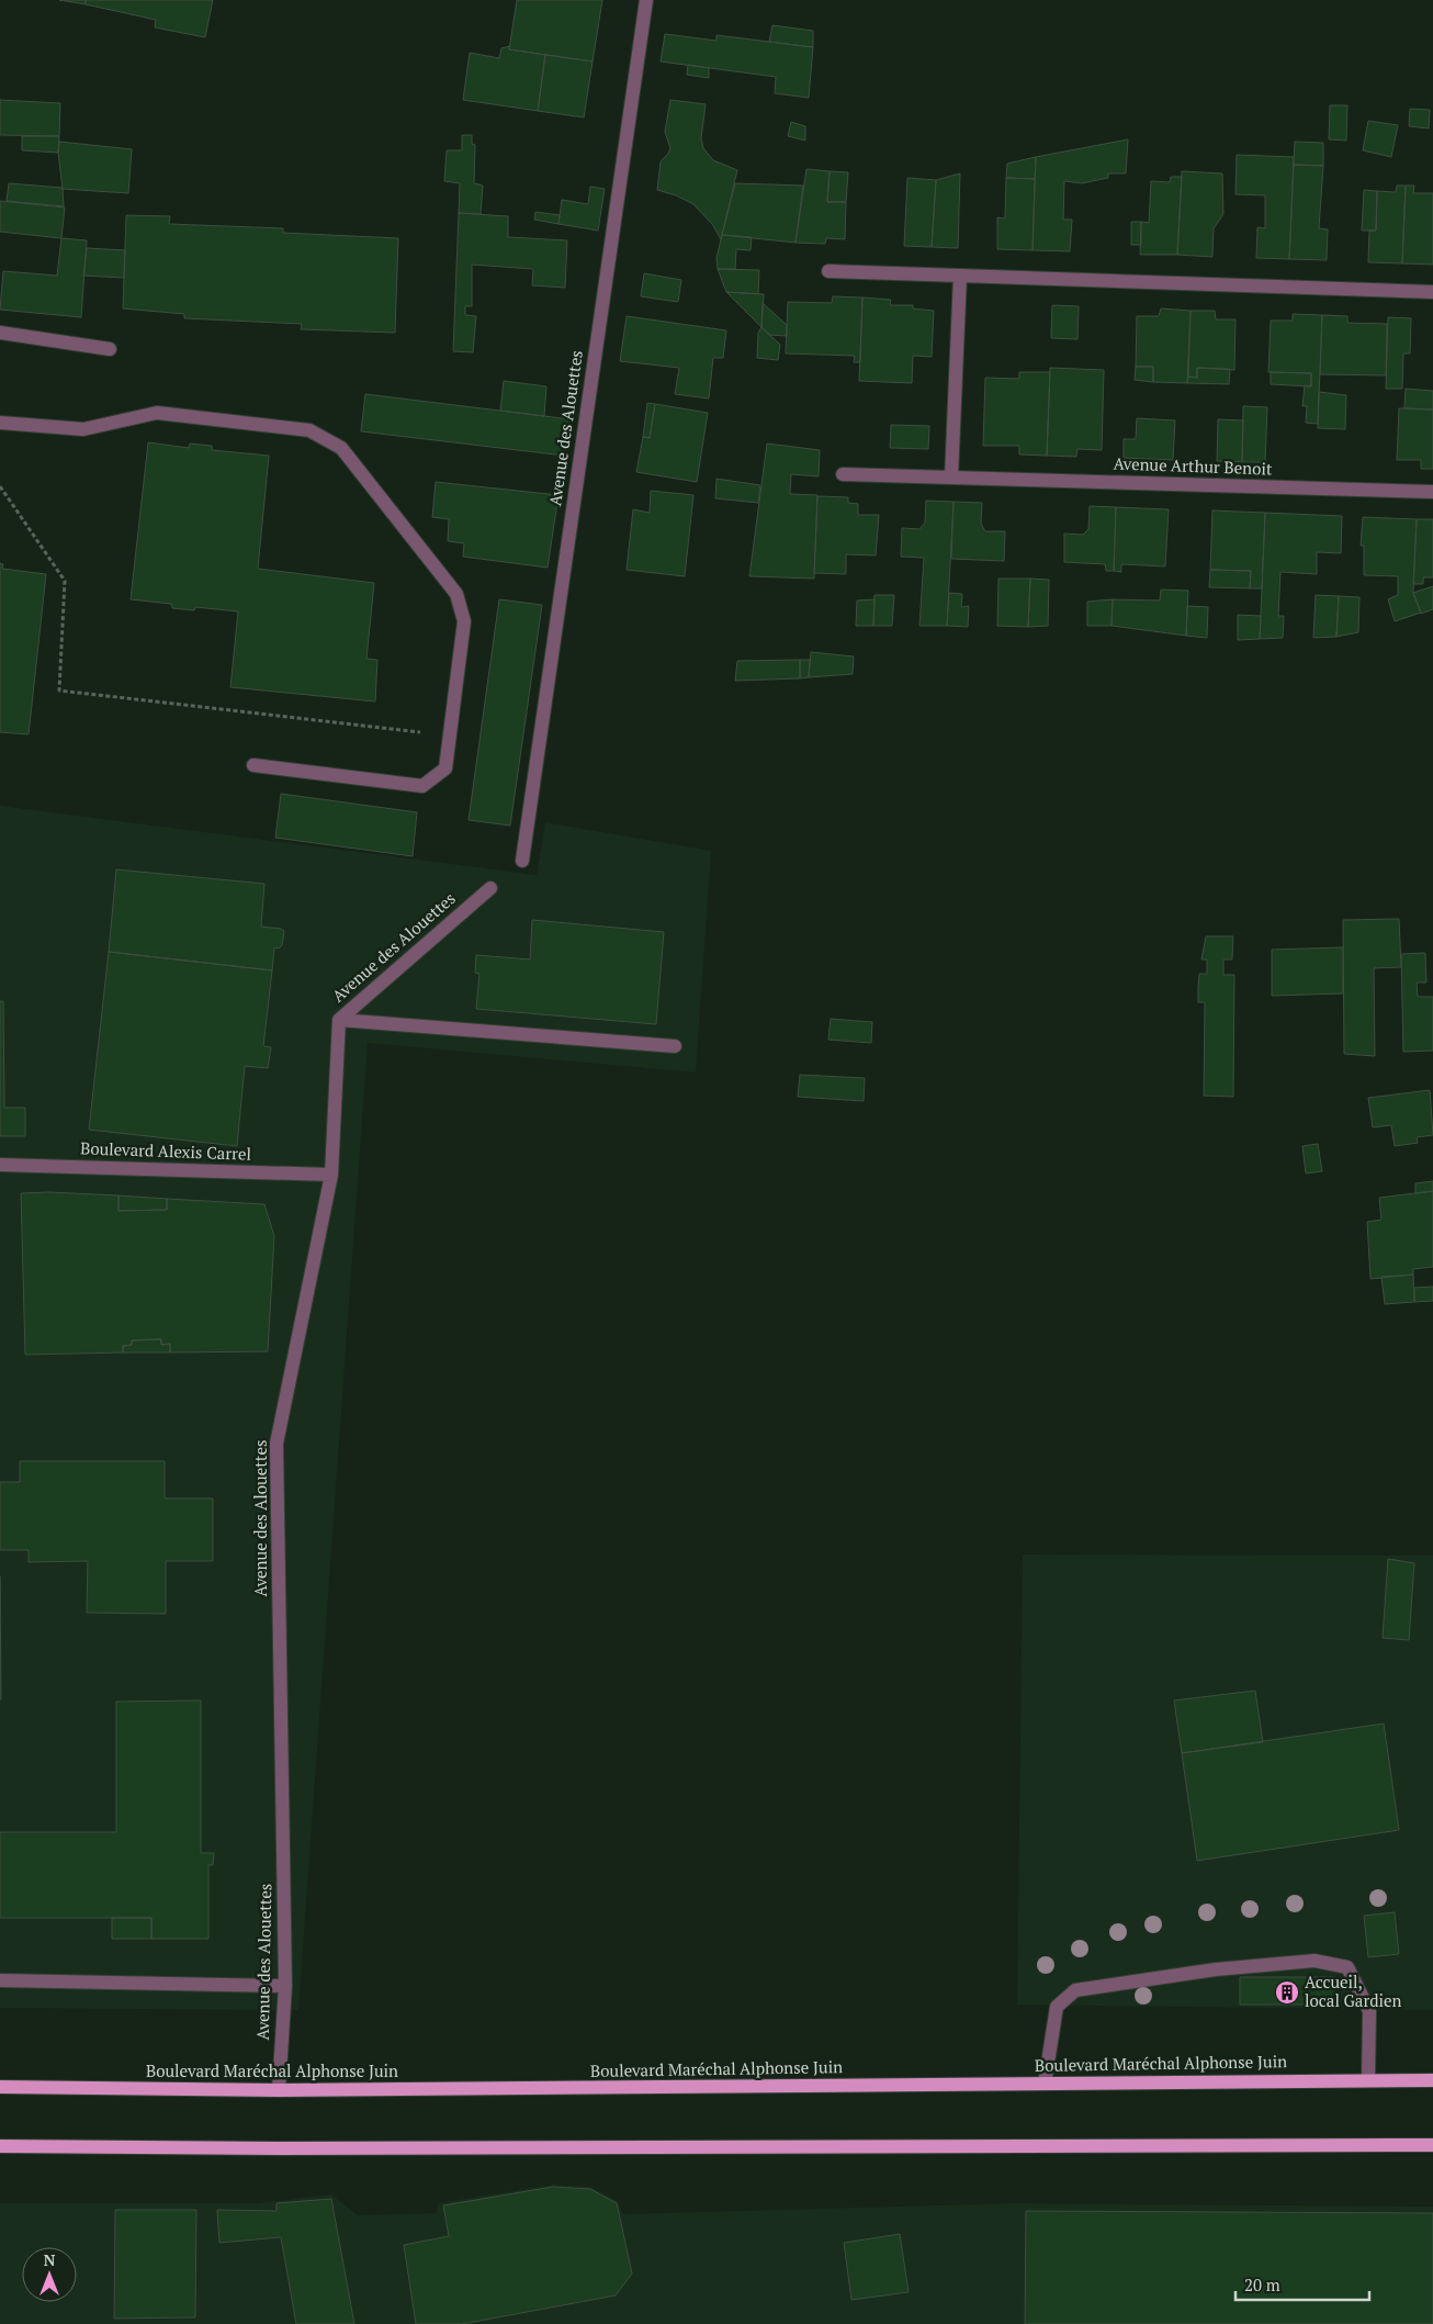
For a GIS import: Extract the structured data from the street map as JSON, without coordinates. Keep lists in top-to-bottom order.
{
  "streets": {
    "main road": ["Boulevard Maréchal Alphonse Juin"],
    "street": ["Avenue des Alouettes", "Avenue Arthur Benoit", "Boulevard Alexis Carrel"]
  },
  "crossings": [
    ["Avenue des Alouettes", "Boulevard Alexis Carrel"],
    ["Avenue des Alouettes", "Boulevard Maréchal Alphonse Juin"]
  ],
  "places": {
    "building": ["Accueil, local Gardien"]
  },
  "scale_bar": "20 m",
  "north": "top"
}
